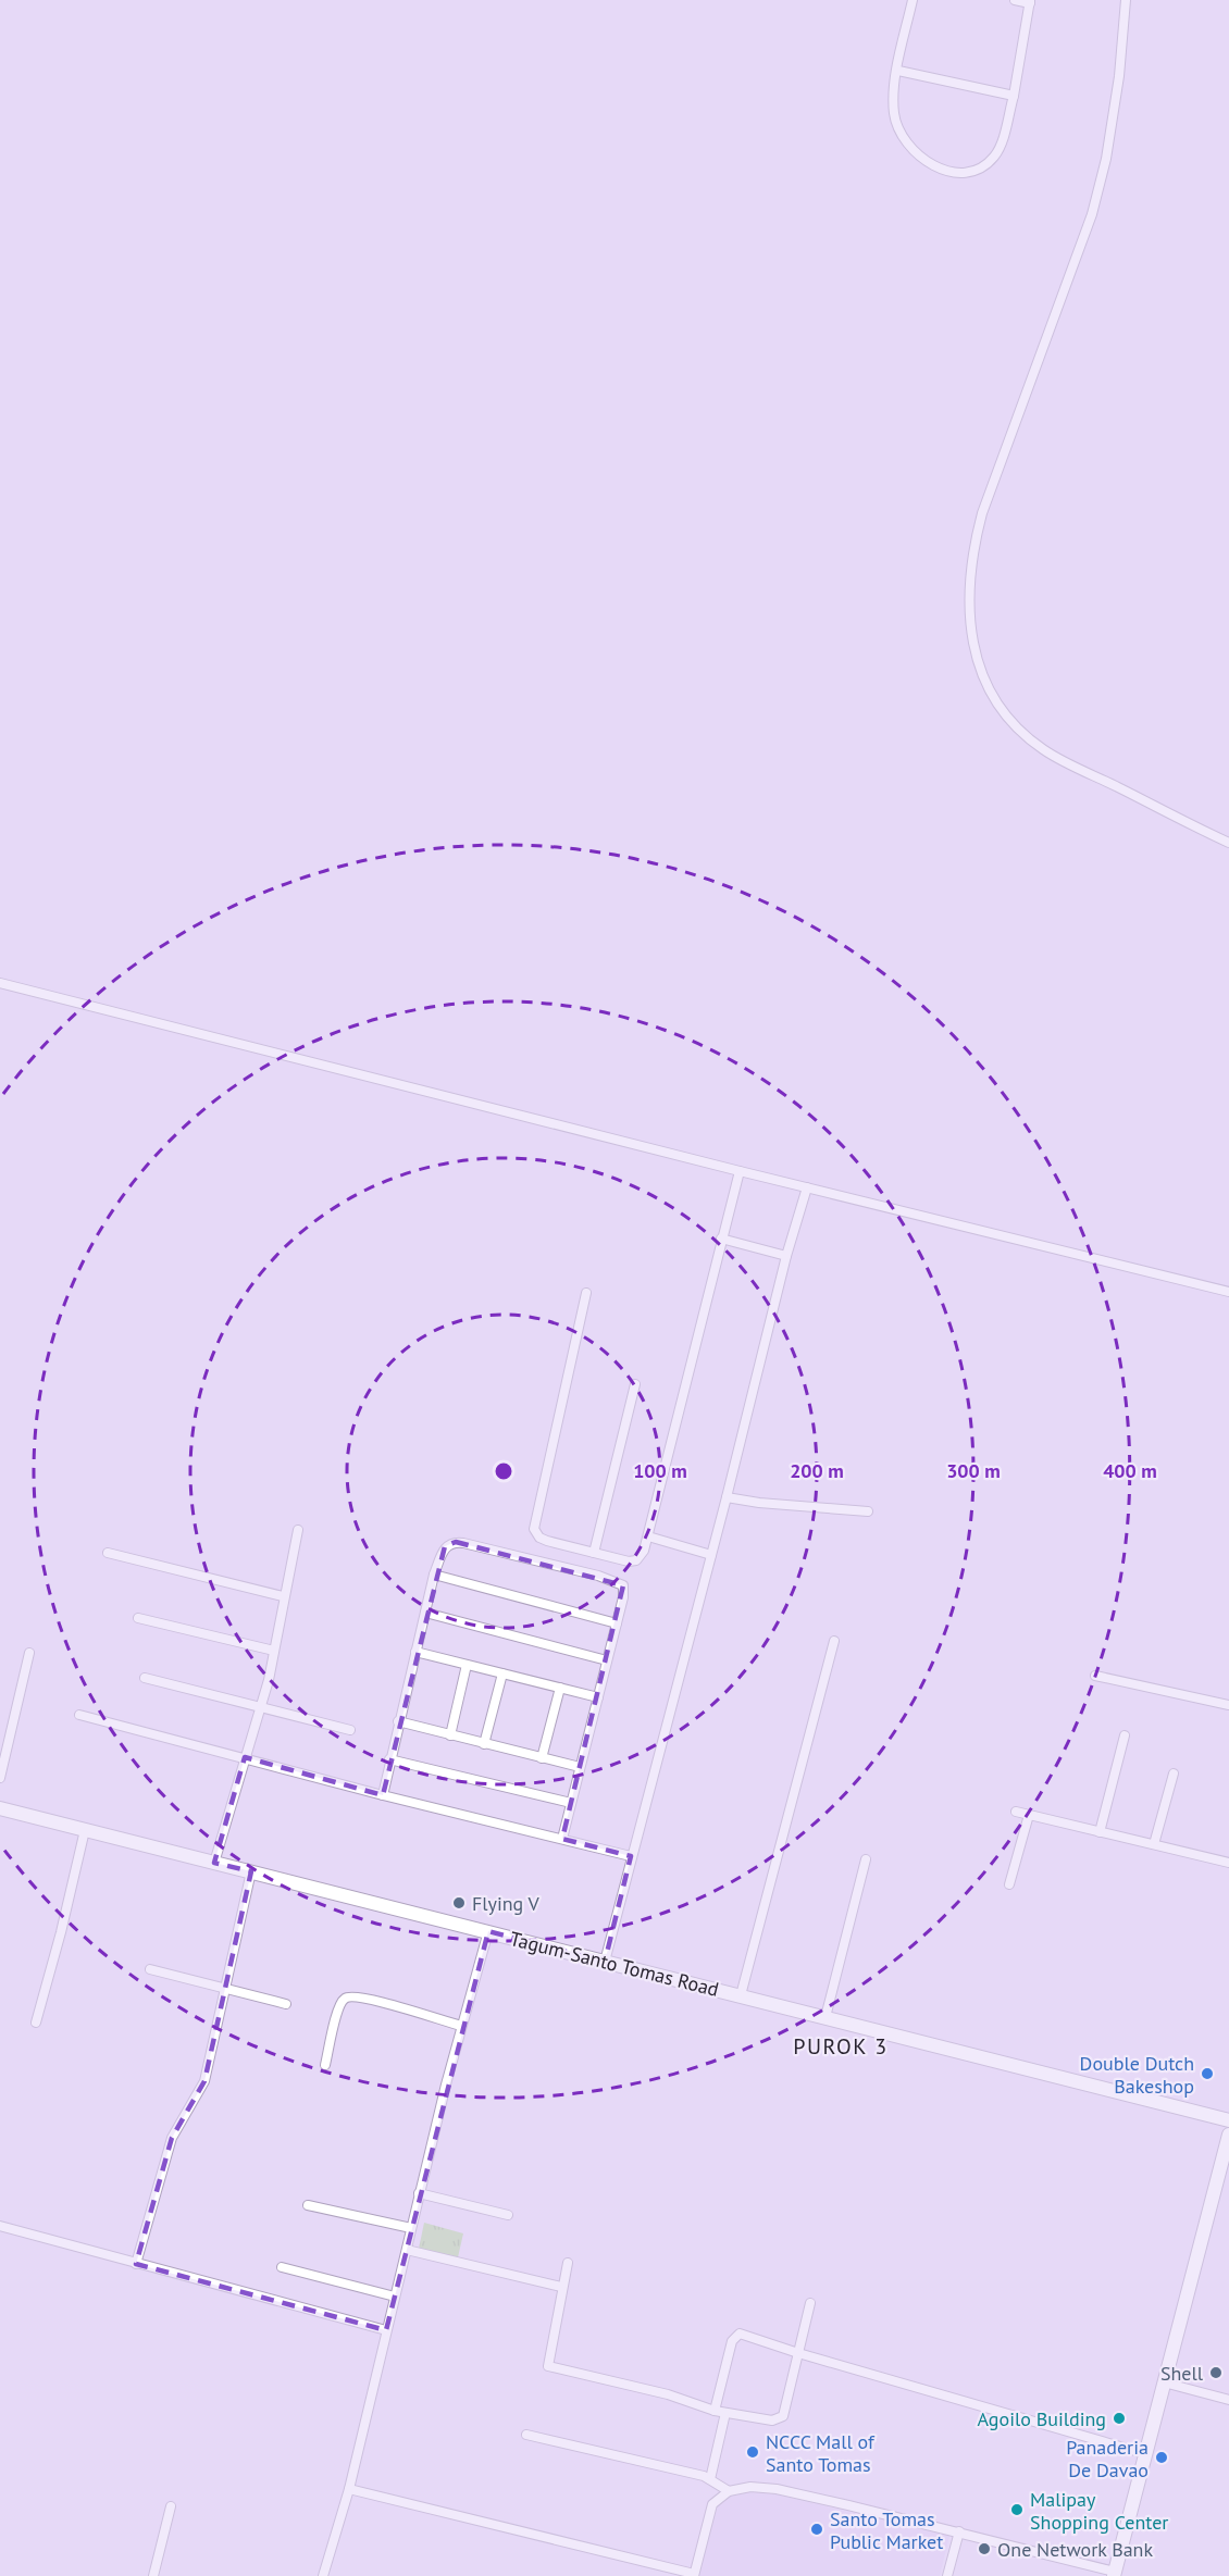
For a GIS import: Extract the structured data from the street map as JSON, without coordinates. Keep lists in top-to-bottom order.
{
  "streets": {
    "main road": ["Tagum-Santo Tomas Road"]
  },
  "districts": ["PUROK 3"],
  "places": [
    "Flying V",
    "Double Dutch Bakeshop",
    "Shell",
    "Agoilo Building",
    "NCCC Mall of Santo Tomas",
    "Panaderia De Davao",
    "Malipay Shopping Center",
    "Santo Tomas Public Market",
    "One Network Bank"
  ],
  "rings": [
    "100 m",
    "200 m",
    "300 m",
    "400 m"
  ]
}
